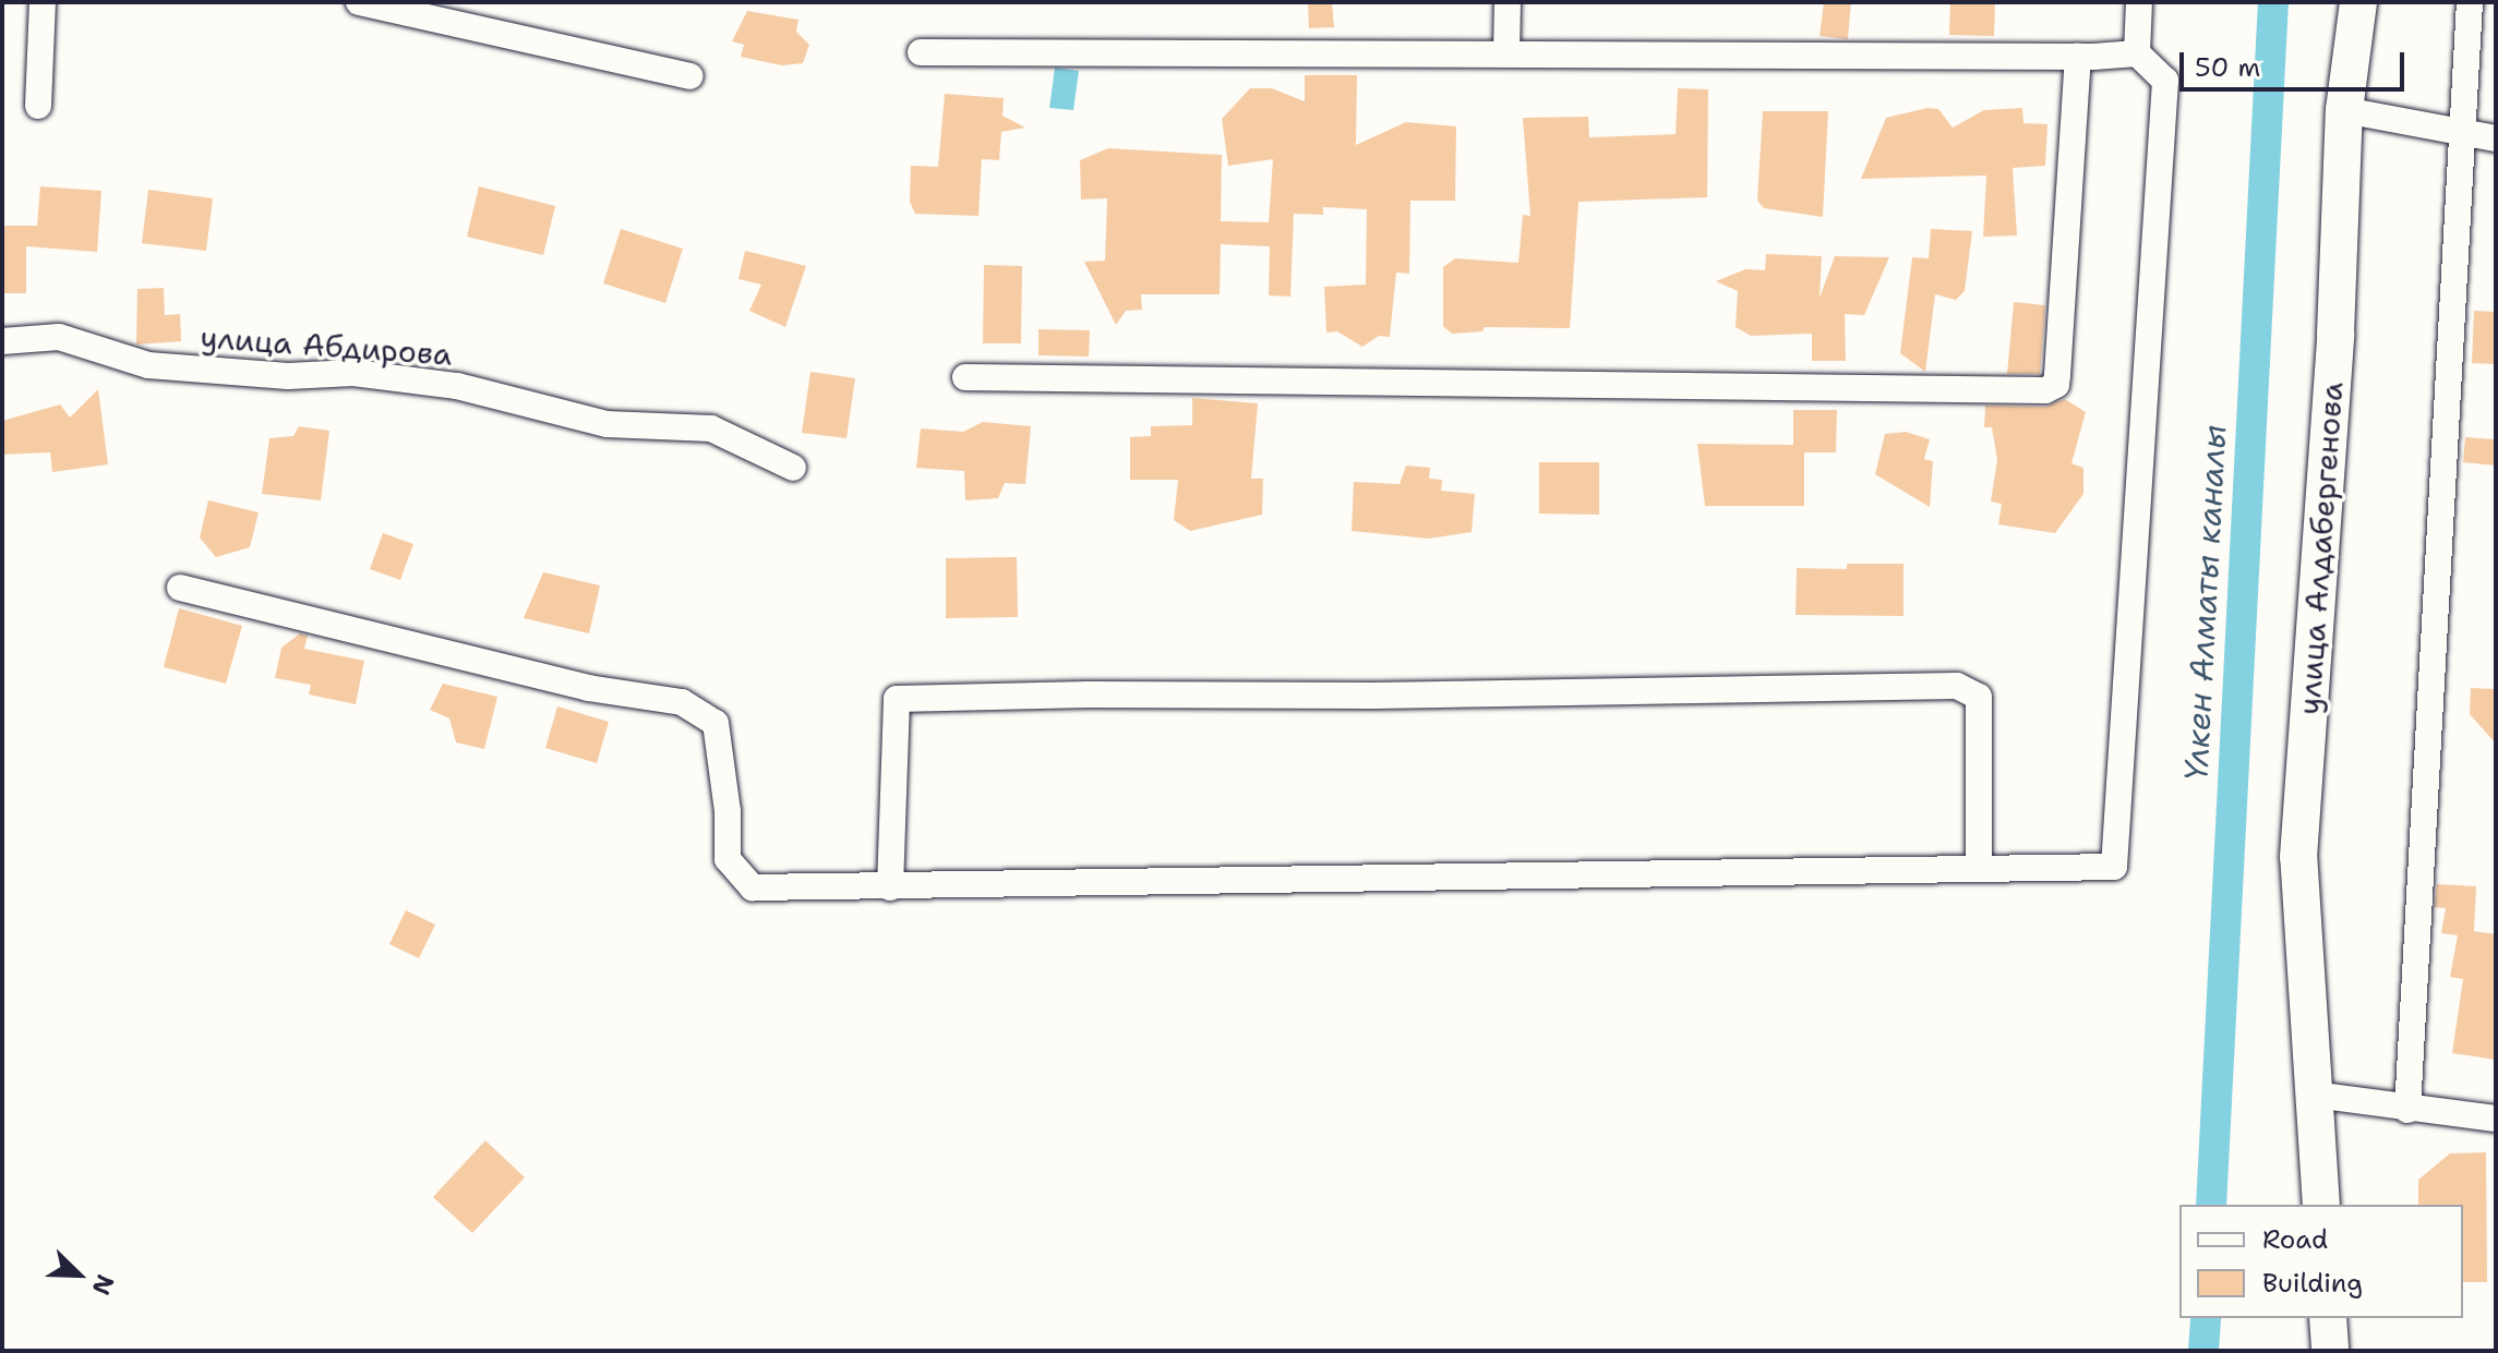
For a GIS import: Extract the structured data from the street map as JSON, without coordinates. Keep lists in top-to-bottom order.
{
  "streets": {
    "main road": ["улица Алдабергенова"],
    "street": ["улица Абдирова"]
  },
  "water": ["Үлкен Алматы каналы"],
  "legend": ["Road", "Building"],
  "scale_bar": "50 m",
  "north": "bottom right"
}
